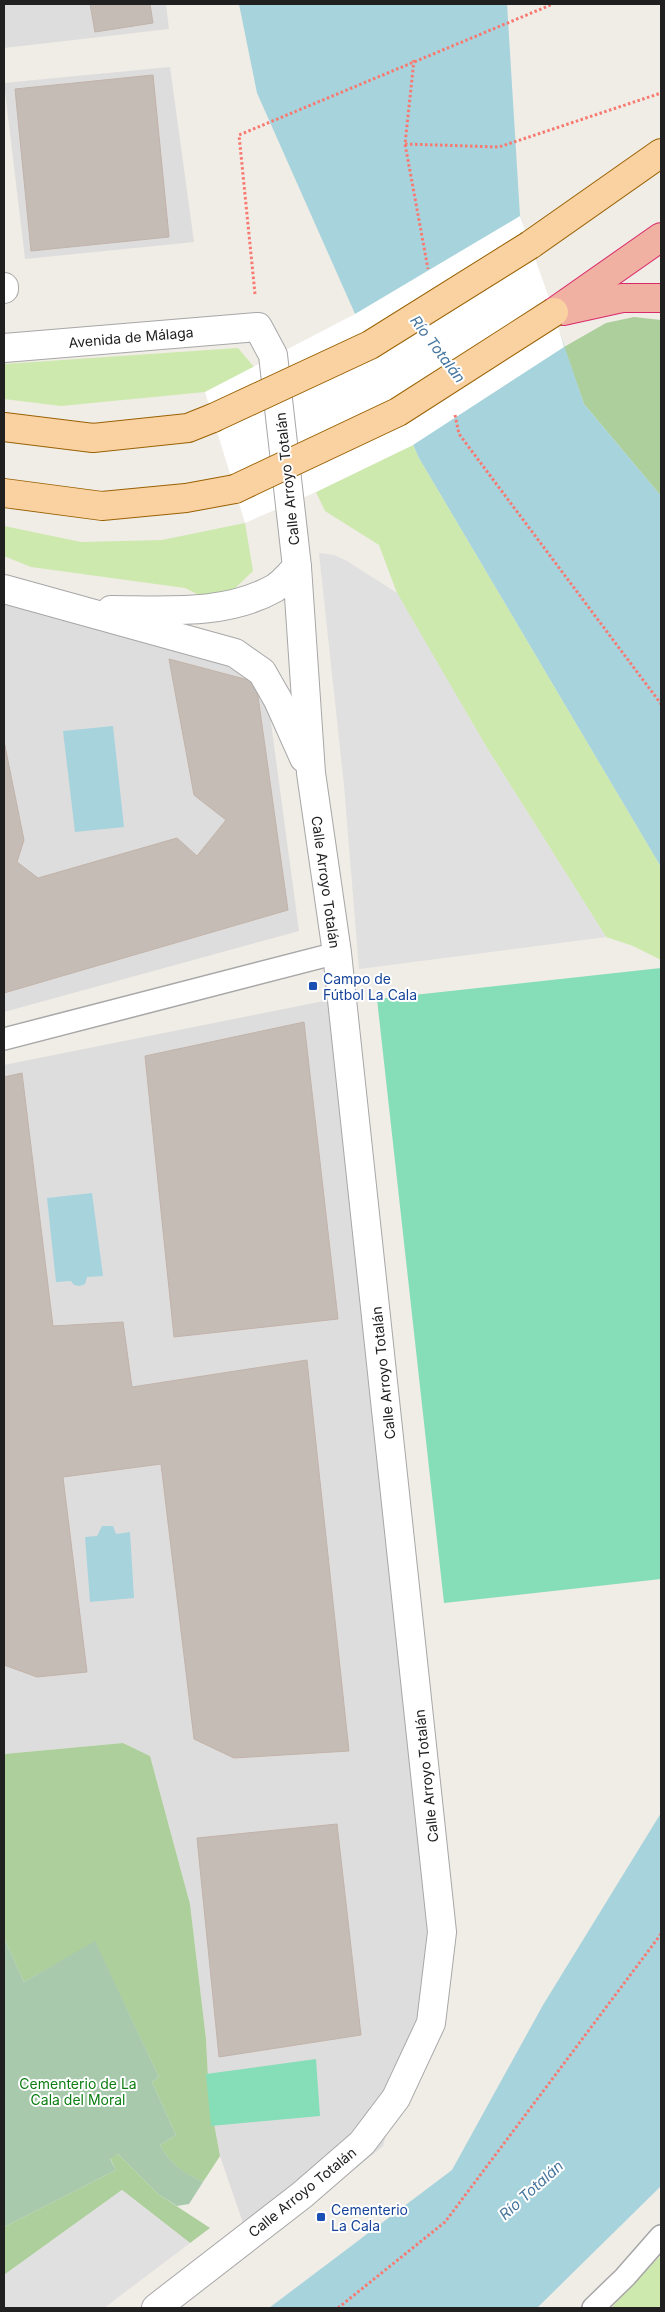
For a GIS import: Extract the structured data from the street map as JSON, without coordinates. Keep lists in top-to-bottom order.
{
  "streets": {
    "street": ["Avenida de Málaga", "Calle Arroyo Totalán"]
  },
  "crossings": [
    ["Avenida de Málaga", "Calle Arroyo Totalán"]
  ],
  "water": ["Río Totalán"],
  "parks": ["Cementerio de La Cala del Moral"],
  "places": {
    "transit": ["Campo de Fútbol La Cala", "Cementerio La Cala"]
  }
}
